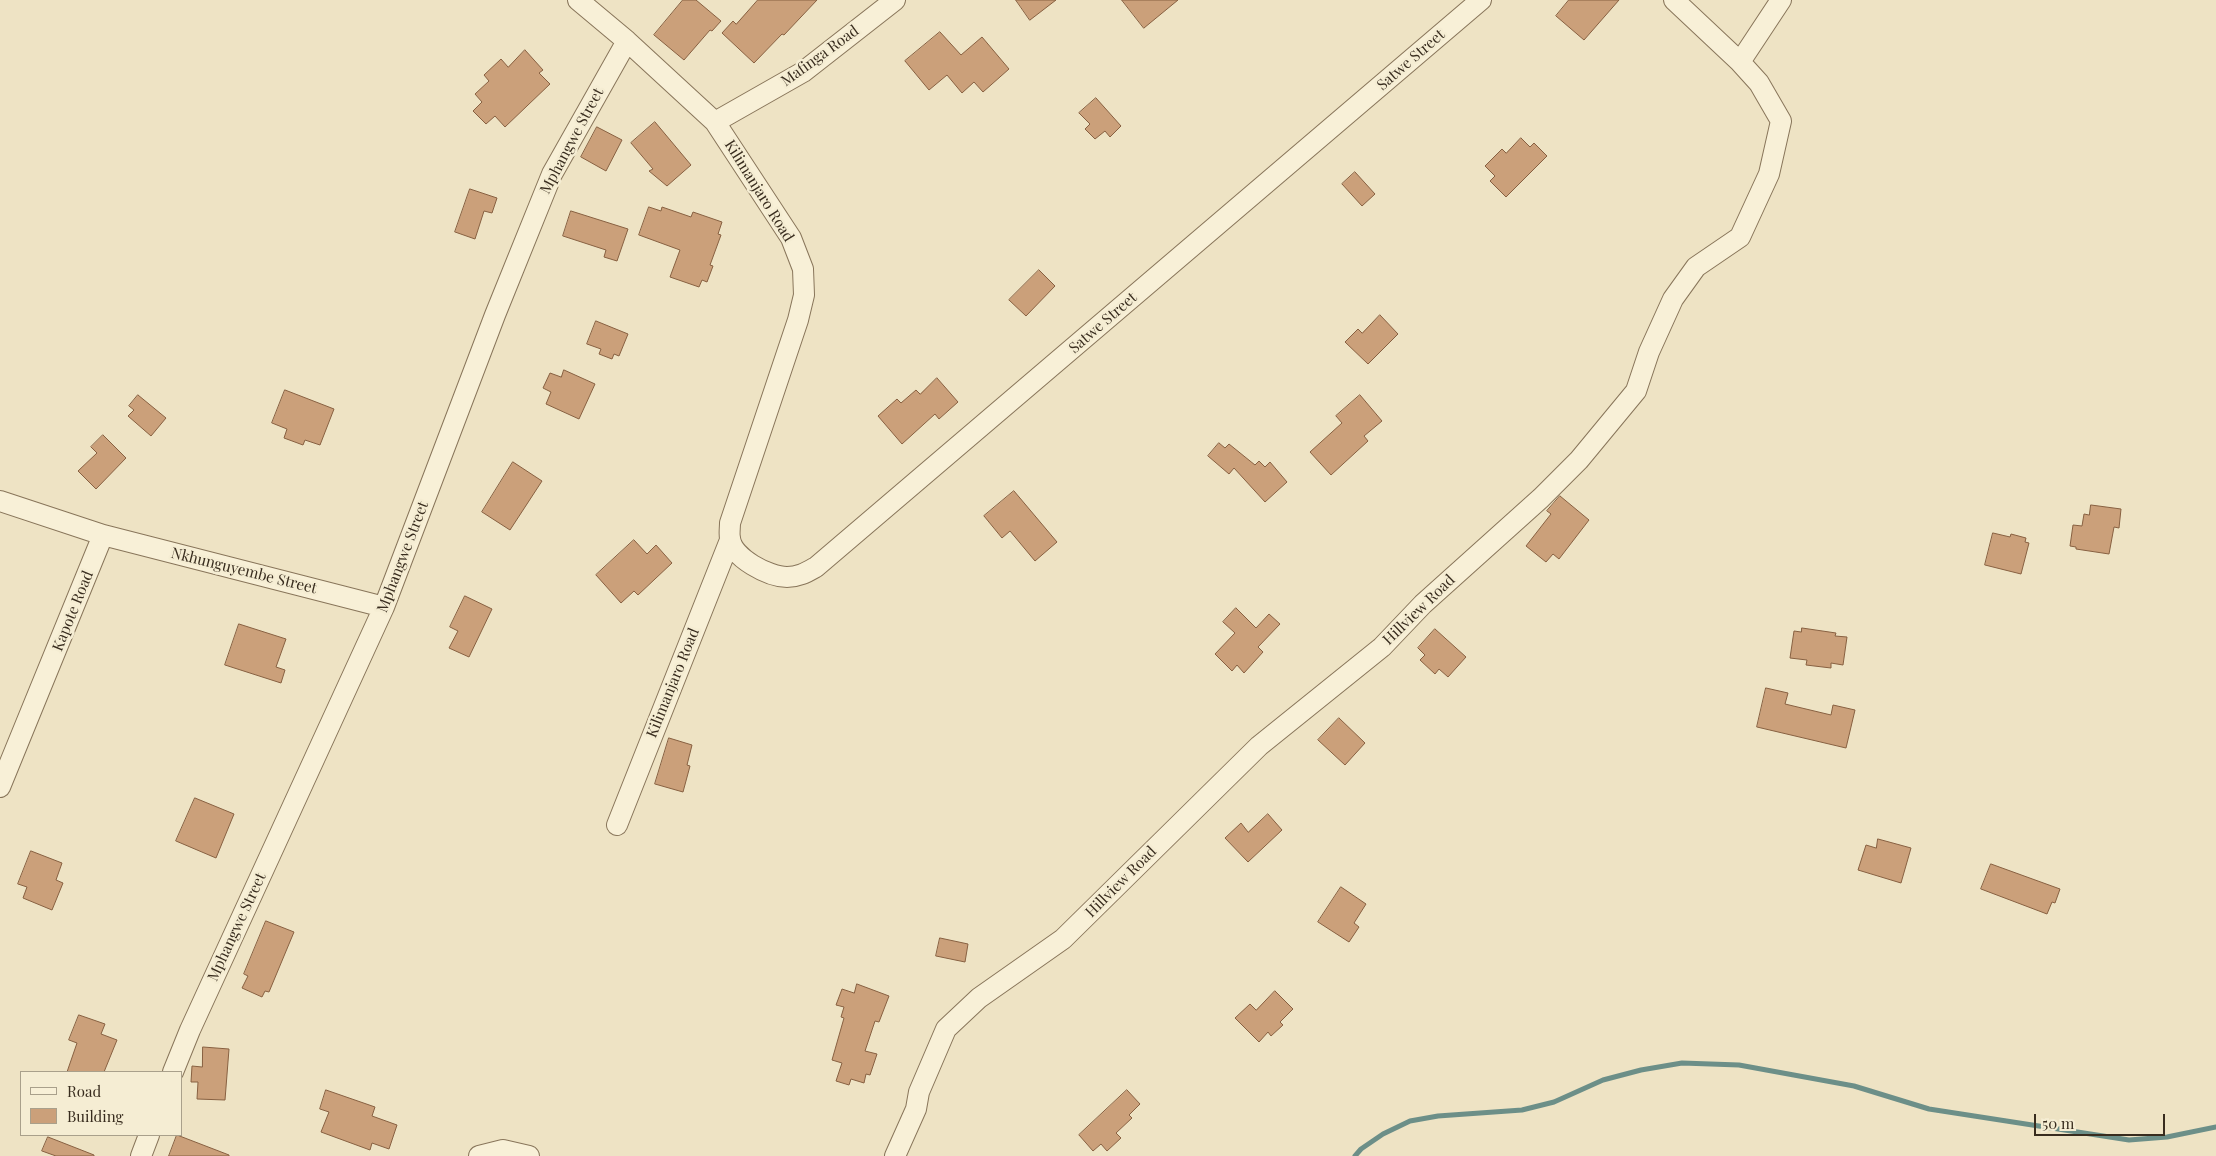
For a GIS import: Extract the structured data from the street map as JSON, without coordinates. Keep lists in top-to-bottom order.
{
  "streets": {
    "street": [
      "Mafinga Road",
      "Satwe Street",
      "Mphangwe Street",
      "Kilimanjaro Road",
      "Nkhunguyembe Street",
      "Hillview Road",
      "Kapote Road"
    ]
  },
  "crossings": [
    ["Mafinga Road", "Kilimanjaro Road"],
    ["Satwe Street", "Kilimanjaro Road"],
    ["Mphangwe Street", "Kilimanjaro Road"],
    ["Mphangwe Street", "Nkhunguyembe Street"],
    ["Nkhunguyembe Street", "Kapote Road"]
  ],
  "legend": ["Road", "Building"],
  "scale_bar": "50 m"
}
